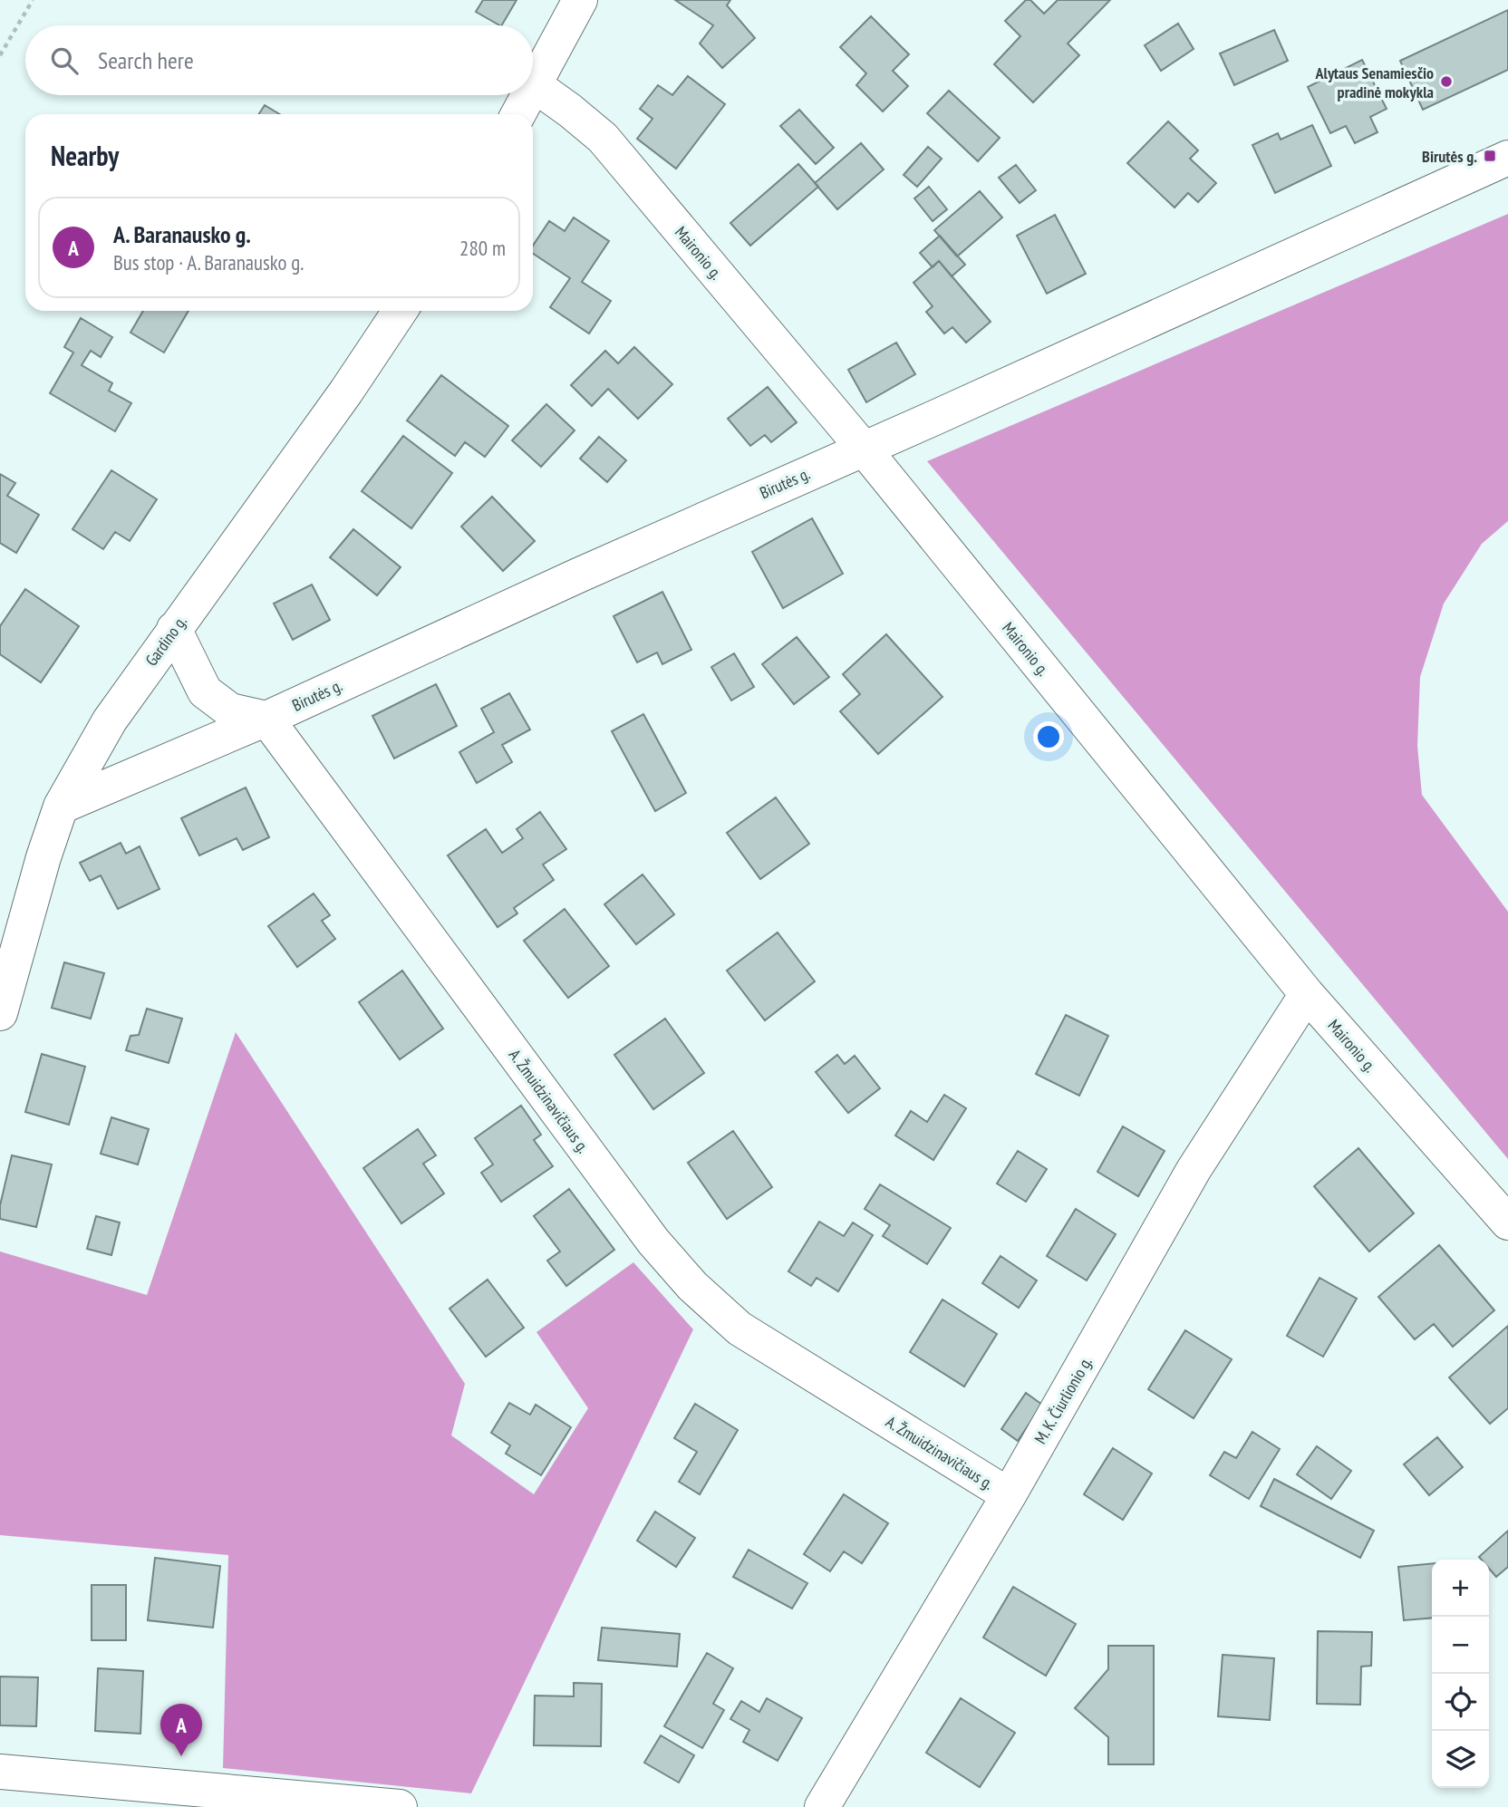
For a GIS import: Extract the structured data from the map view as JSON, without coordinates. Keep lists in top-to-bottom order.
{
  "streets": {
    "street": [
      "Maironio g.",
      "Birutės g.",
      "Gardino g.",
      "A. Žmuidzinavičiaus g.",
      "M. K. Čiurlionio g."
    ]
  },
  "crossings": [
    ["Maironio g.", "Birutės g."],
    ["Maironio g.", "M. K. Čiurlionio g."],
    ["Birutės g.", "Gardino g."],
    ["Birutės g.", "A. Žmuidzinavičiaus g."],
    ["A. Žmuidzinavičiaus g.", "M. K. Čiurlionio g."]
  ],
  "places": {
    "other": ["Alytaus Senamiesčio pradinė mokykla"],
    "transit": ["Birutės g."]
  },
  "page": {
    "search": "Search here",
    "heading": "Nearby",
    "list": [
      {
        "mark": "A",
        "name": "A. Baranausko g.",
        "note": "Bus stop · A. Baranausko g.",
        "value": "280 m"
      }
    ],
    "map_buttons": ["+", "−"],
    "pins": "A"
  }
}
